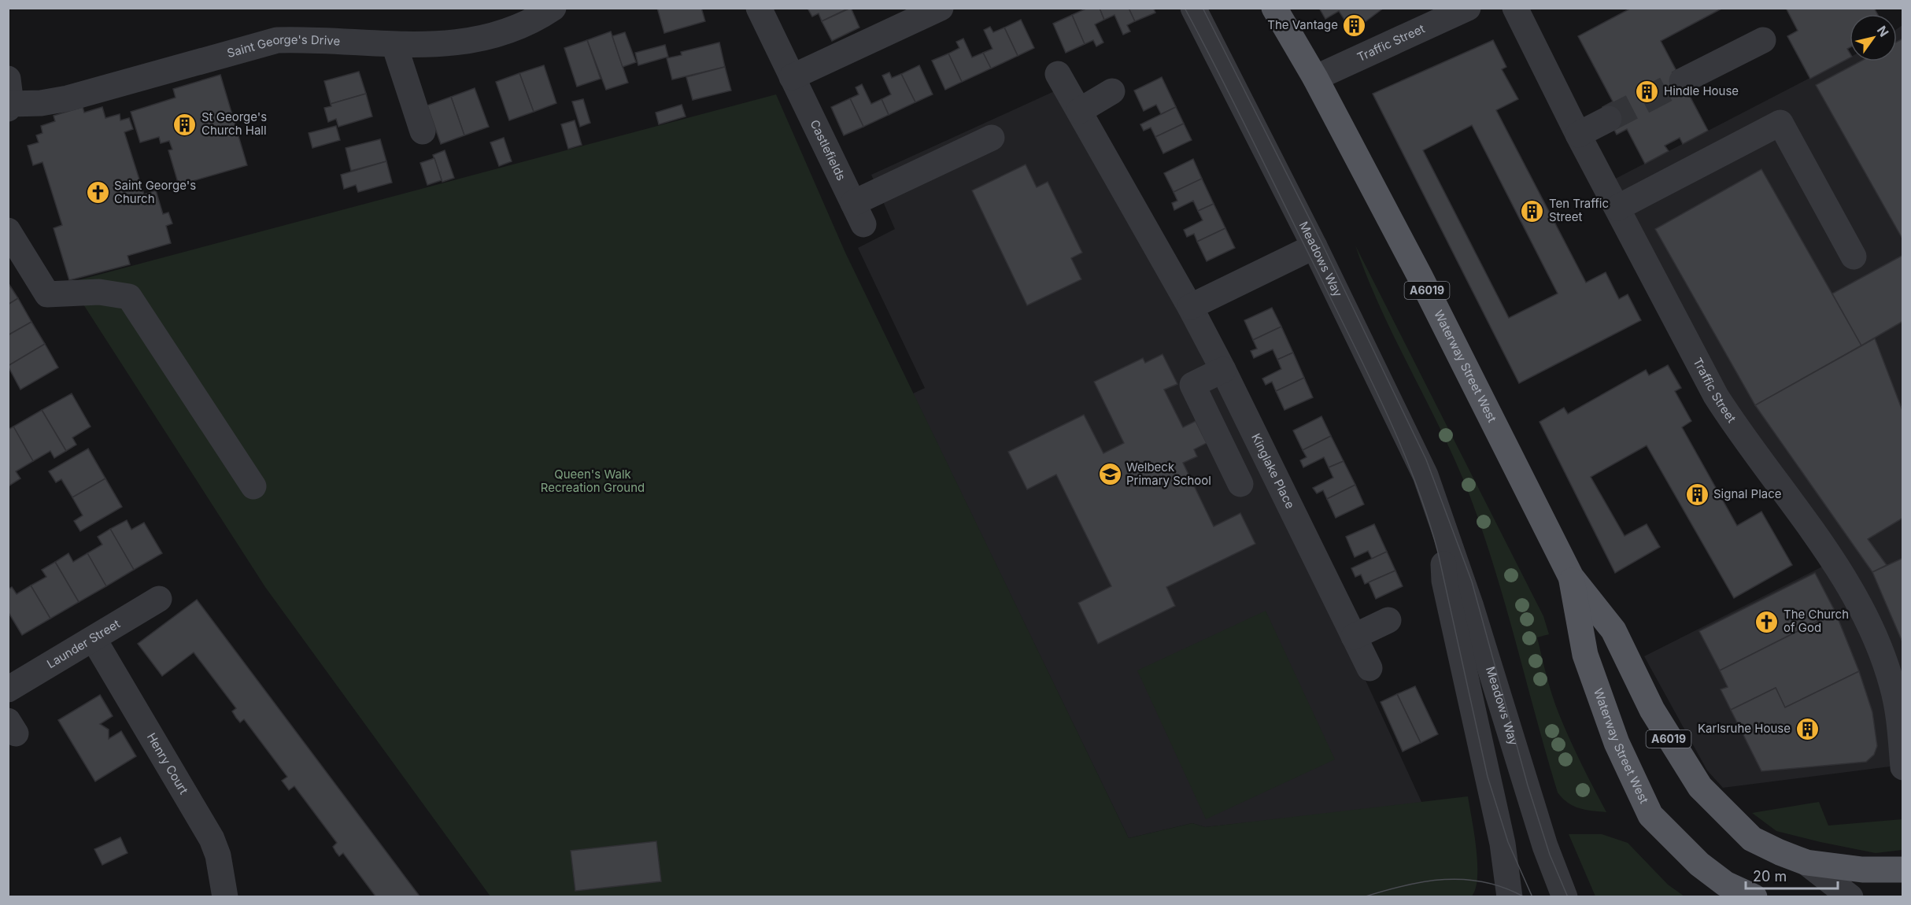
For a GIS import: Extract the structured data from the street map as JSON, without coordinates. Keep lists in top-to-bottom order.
{
  "streets": {
    "main road": ["A6019", "Waterway Street West"],
    "street": [
      "Traffic Street",
      "Saint George's Drive",
      "Castlefields",
      "Meadows Way",
      "Kinglake Place",
      "Launder Street",
      "Henry Court"
    ]
  },
  "crossings": [
    ["Traffic Street", "Waterway Street West"],
    ["A6019", "Waterway Street West"],
    ["Launder Street", "Henry Court"]
  ],
  "parks": ["Queen's Walk Recreation Ground"],
  "places": {
    "building": [
      "The Vantage",
      "Hindle House",
      "St George's Church Hall",
      "Ten Traffic Street",
      "Signal Place",
      "Karlsruhe House"
    ],
    "church": ["Saint George's Church", "The Church of God"],
    "school or university": ["Welbeck Primary School"]
  },
  "scale_bar": "20 m",
  "north": "top right"
}
